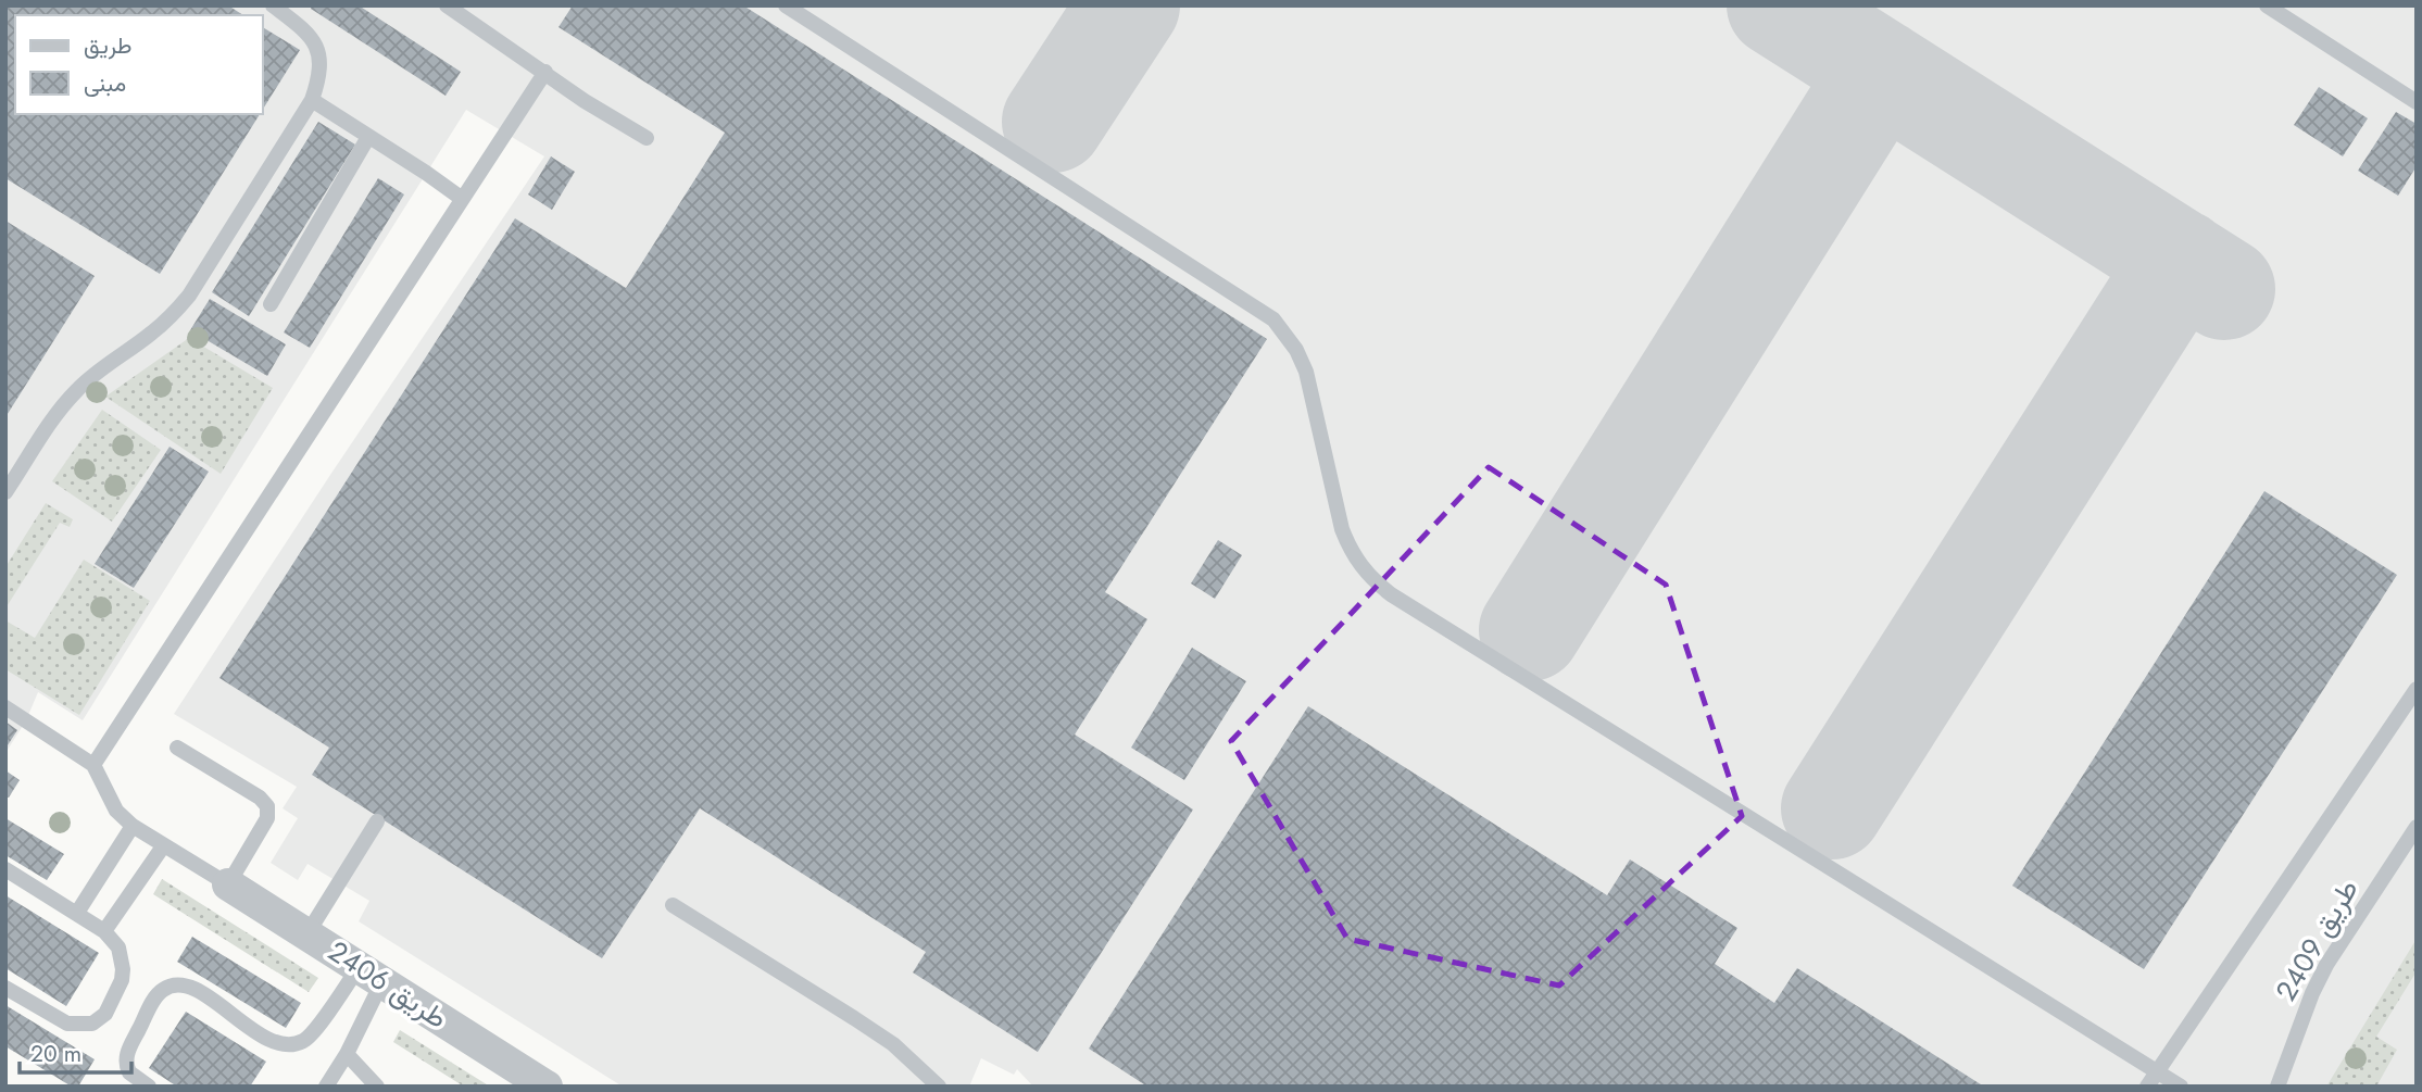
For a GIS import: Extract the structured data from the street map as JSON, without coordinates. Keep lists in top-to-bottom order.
{
  "streets": {
    "street": ["طريق 2406"],
    "lane": ["طريق 2409"]
  },
  "legend": ["طريق", "مبنى"],
  "scale_bar": "20 m"
}
